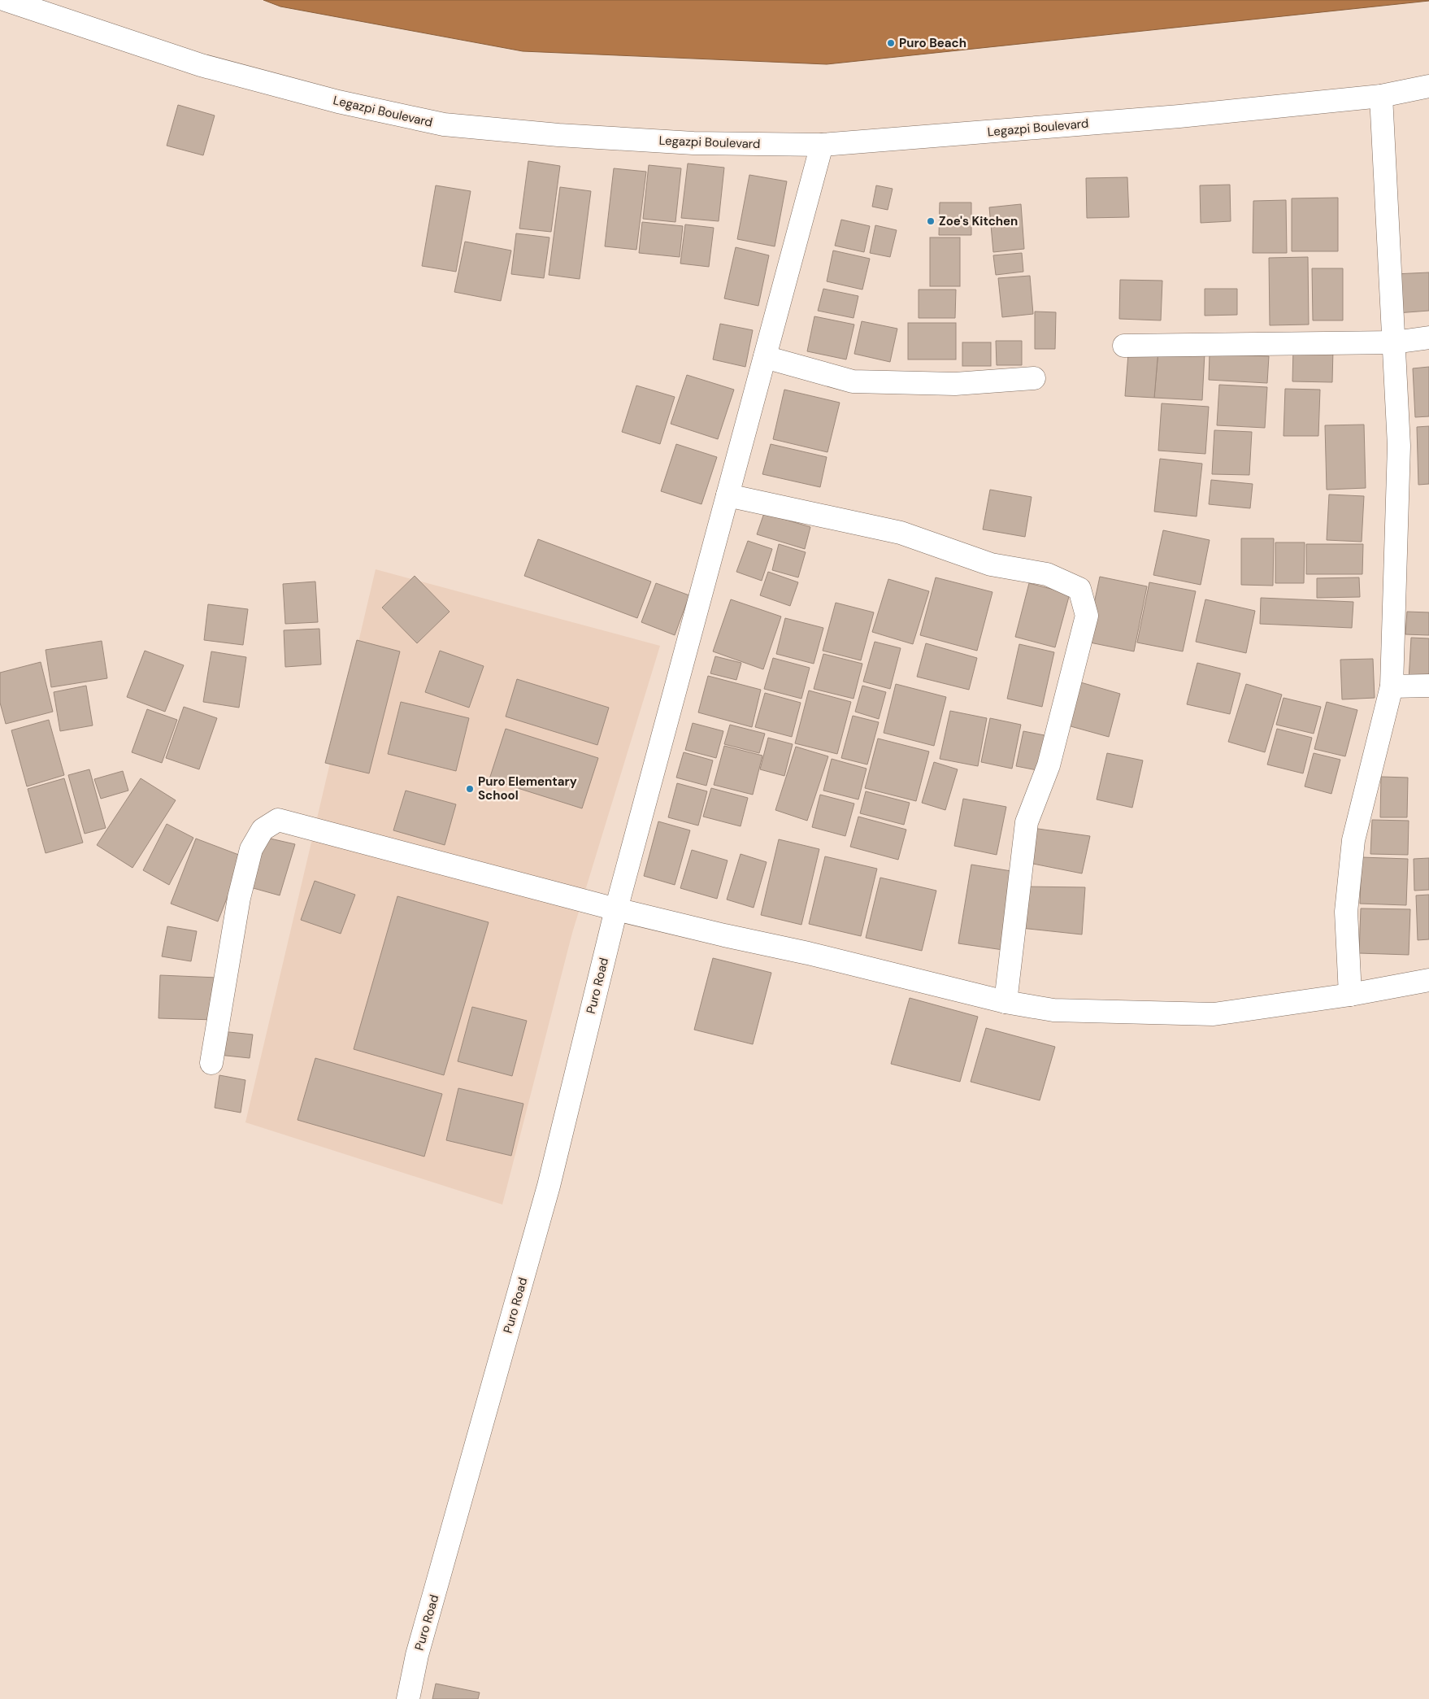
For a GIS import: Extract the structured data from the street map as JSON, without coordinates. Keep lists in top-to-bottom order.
{
  "streets": {
    "street": ["Legazpi Boulevard", "Puro Road"]
  },
  "crossings": [
    ["Legazpi Boulevard", "Puro Road"]
  ],
  "places": ["Puro Beach", "Zoe's Kitchen", "Puro Elementary School"]
}
